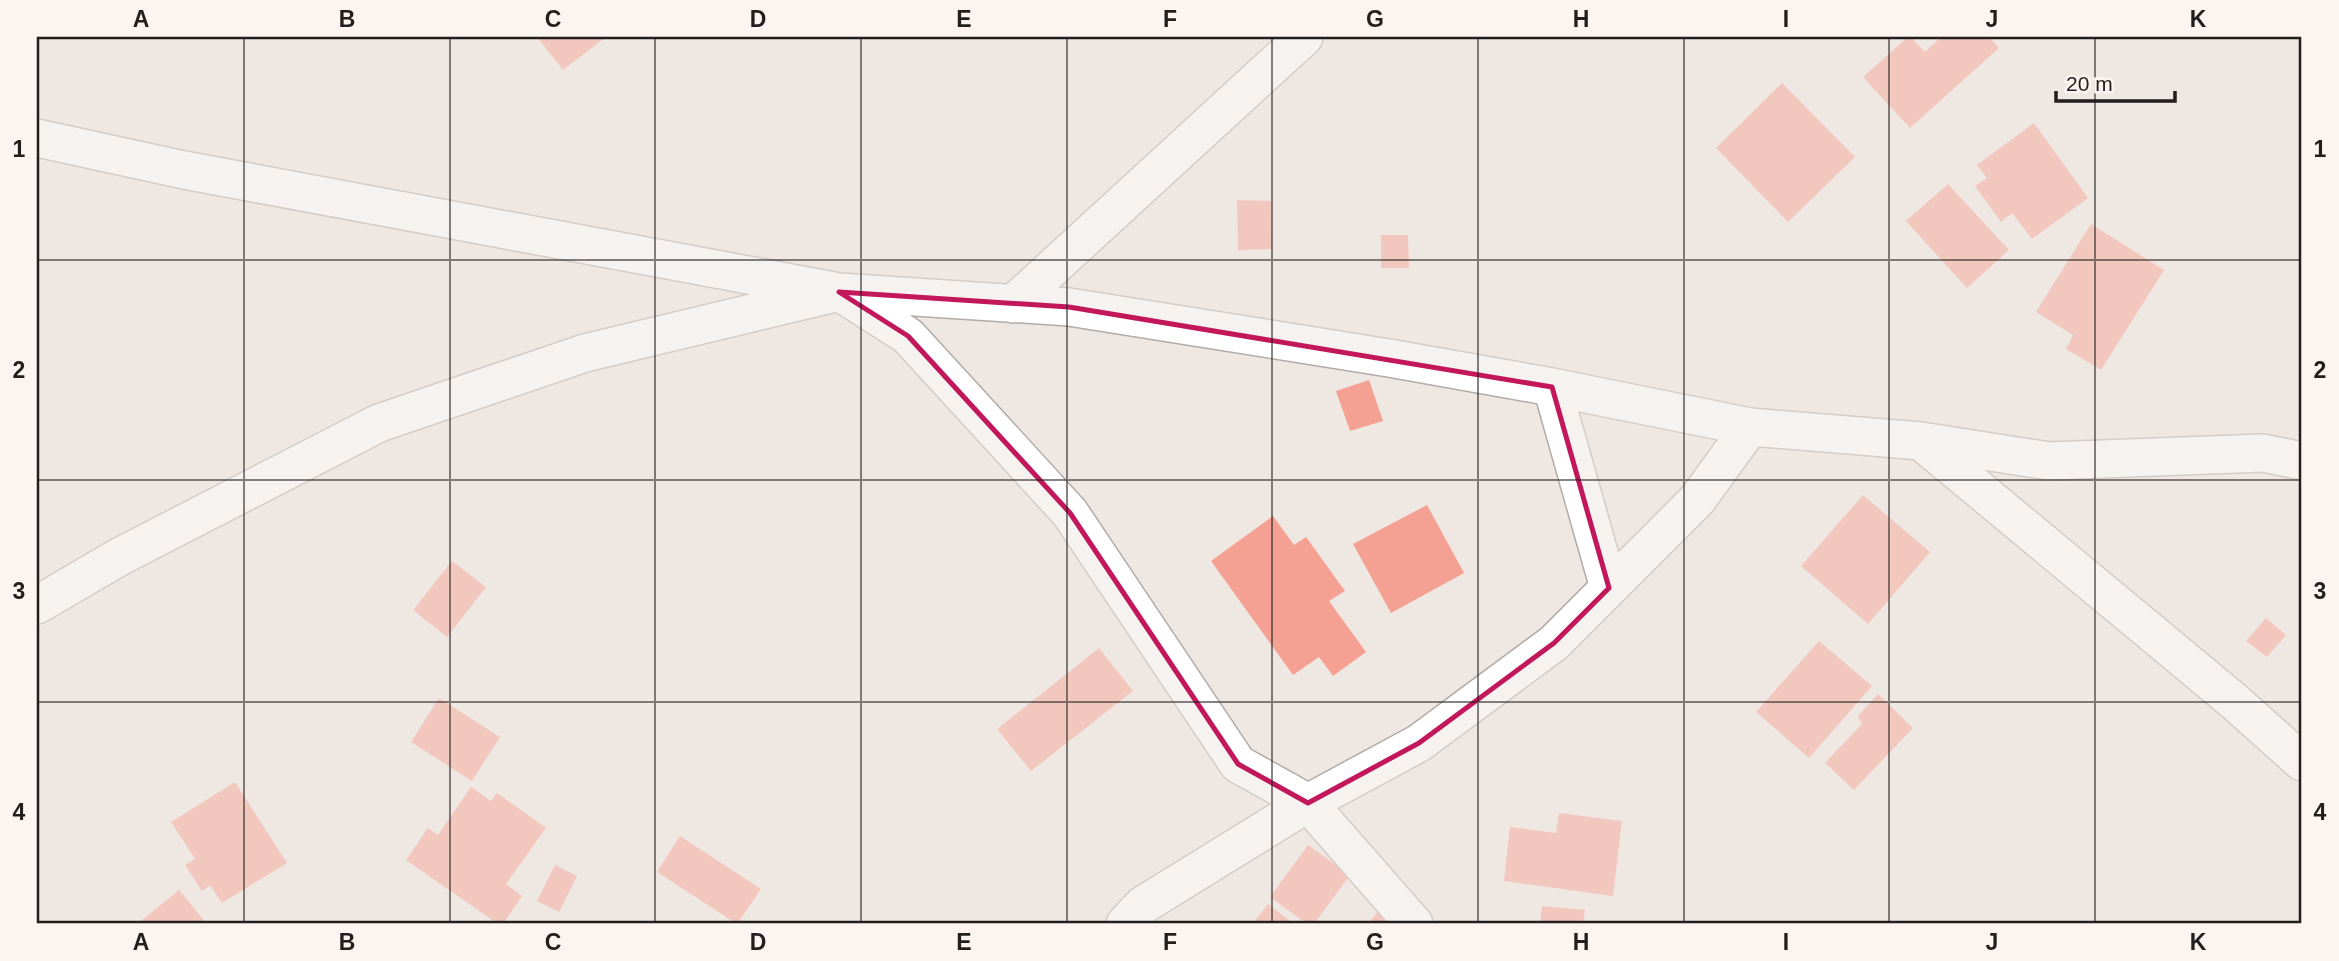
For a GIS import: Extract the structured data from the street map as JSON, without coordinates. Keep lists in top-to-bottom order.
{
  "scale_bar": "20 m",
  "grid": {
    "columns": [
      "A",
      "B",
      "C",
      "D",
      "E",
      "F",
      "G",
      "H",
      "I",
      "J",
      "K"
    ],
    "rows": [
      "1",
      "2",
      "3",
      "4"
    ]
  }
}
